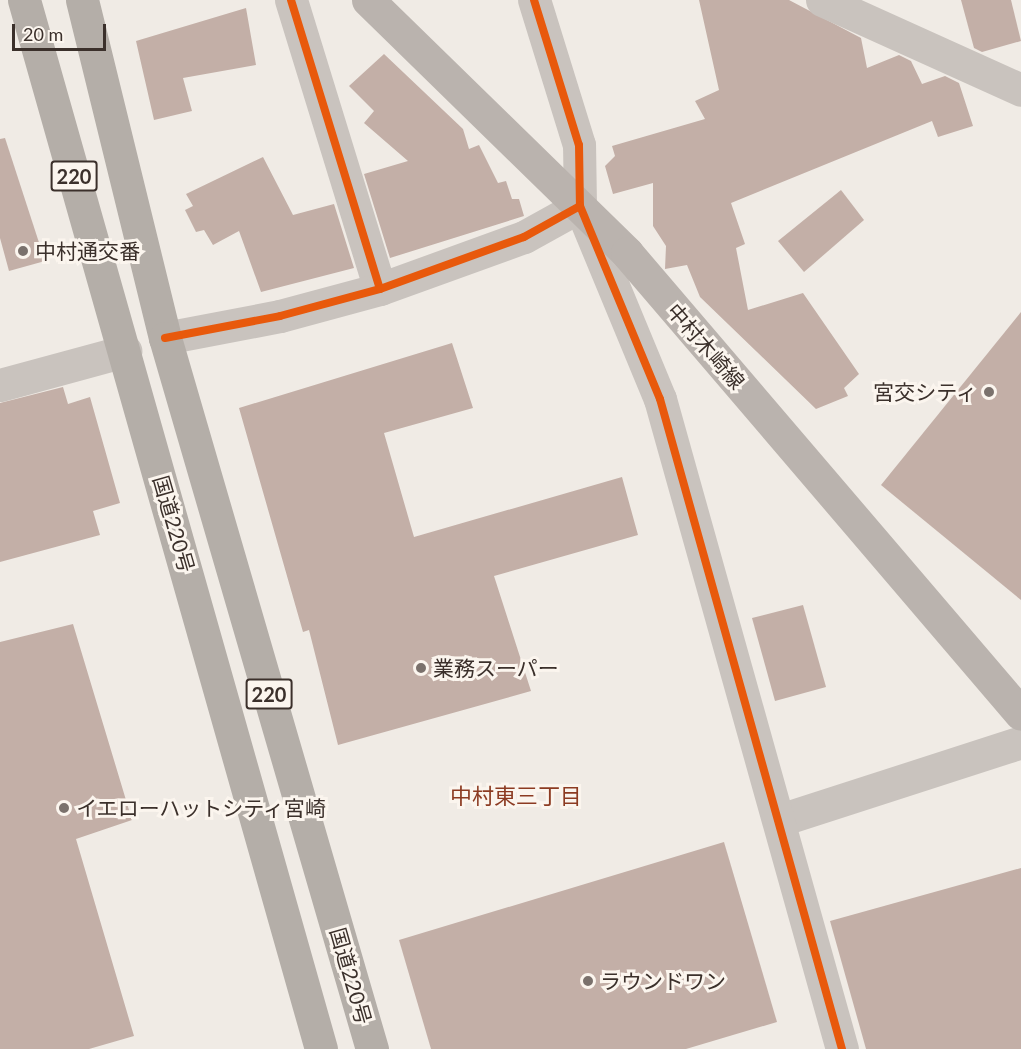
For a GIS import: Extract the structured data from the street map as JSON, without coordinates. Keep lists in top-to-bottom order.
{
  "streets": {
    "highway": ["220", "国道220号"],
    "main road": ["中村木崎線"]
  },
  "districts": ["中村東三丁目"],
  "places": [
    "中村通交番",
    "宮交シティ",
    "業務スーパー",
    "イエローハットシティ宮崎",
    "ラウンドワン"
  ],
  "scale_bar": "20 m"
}
